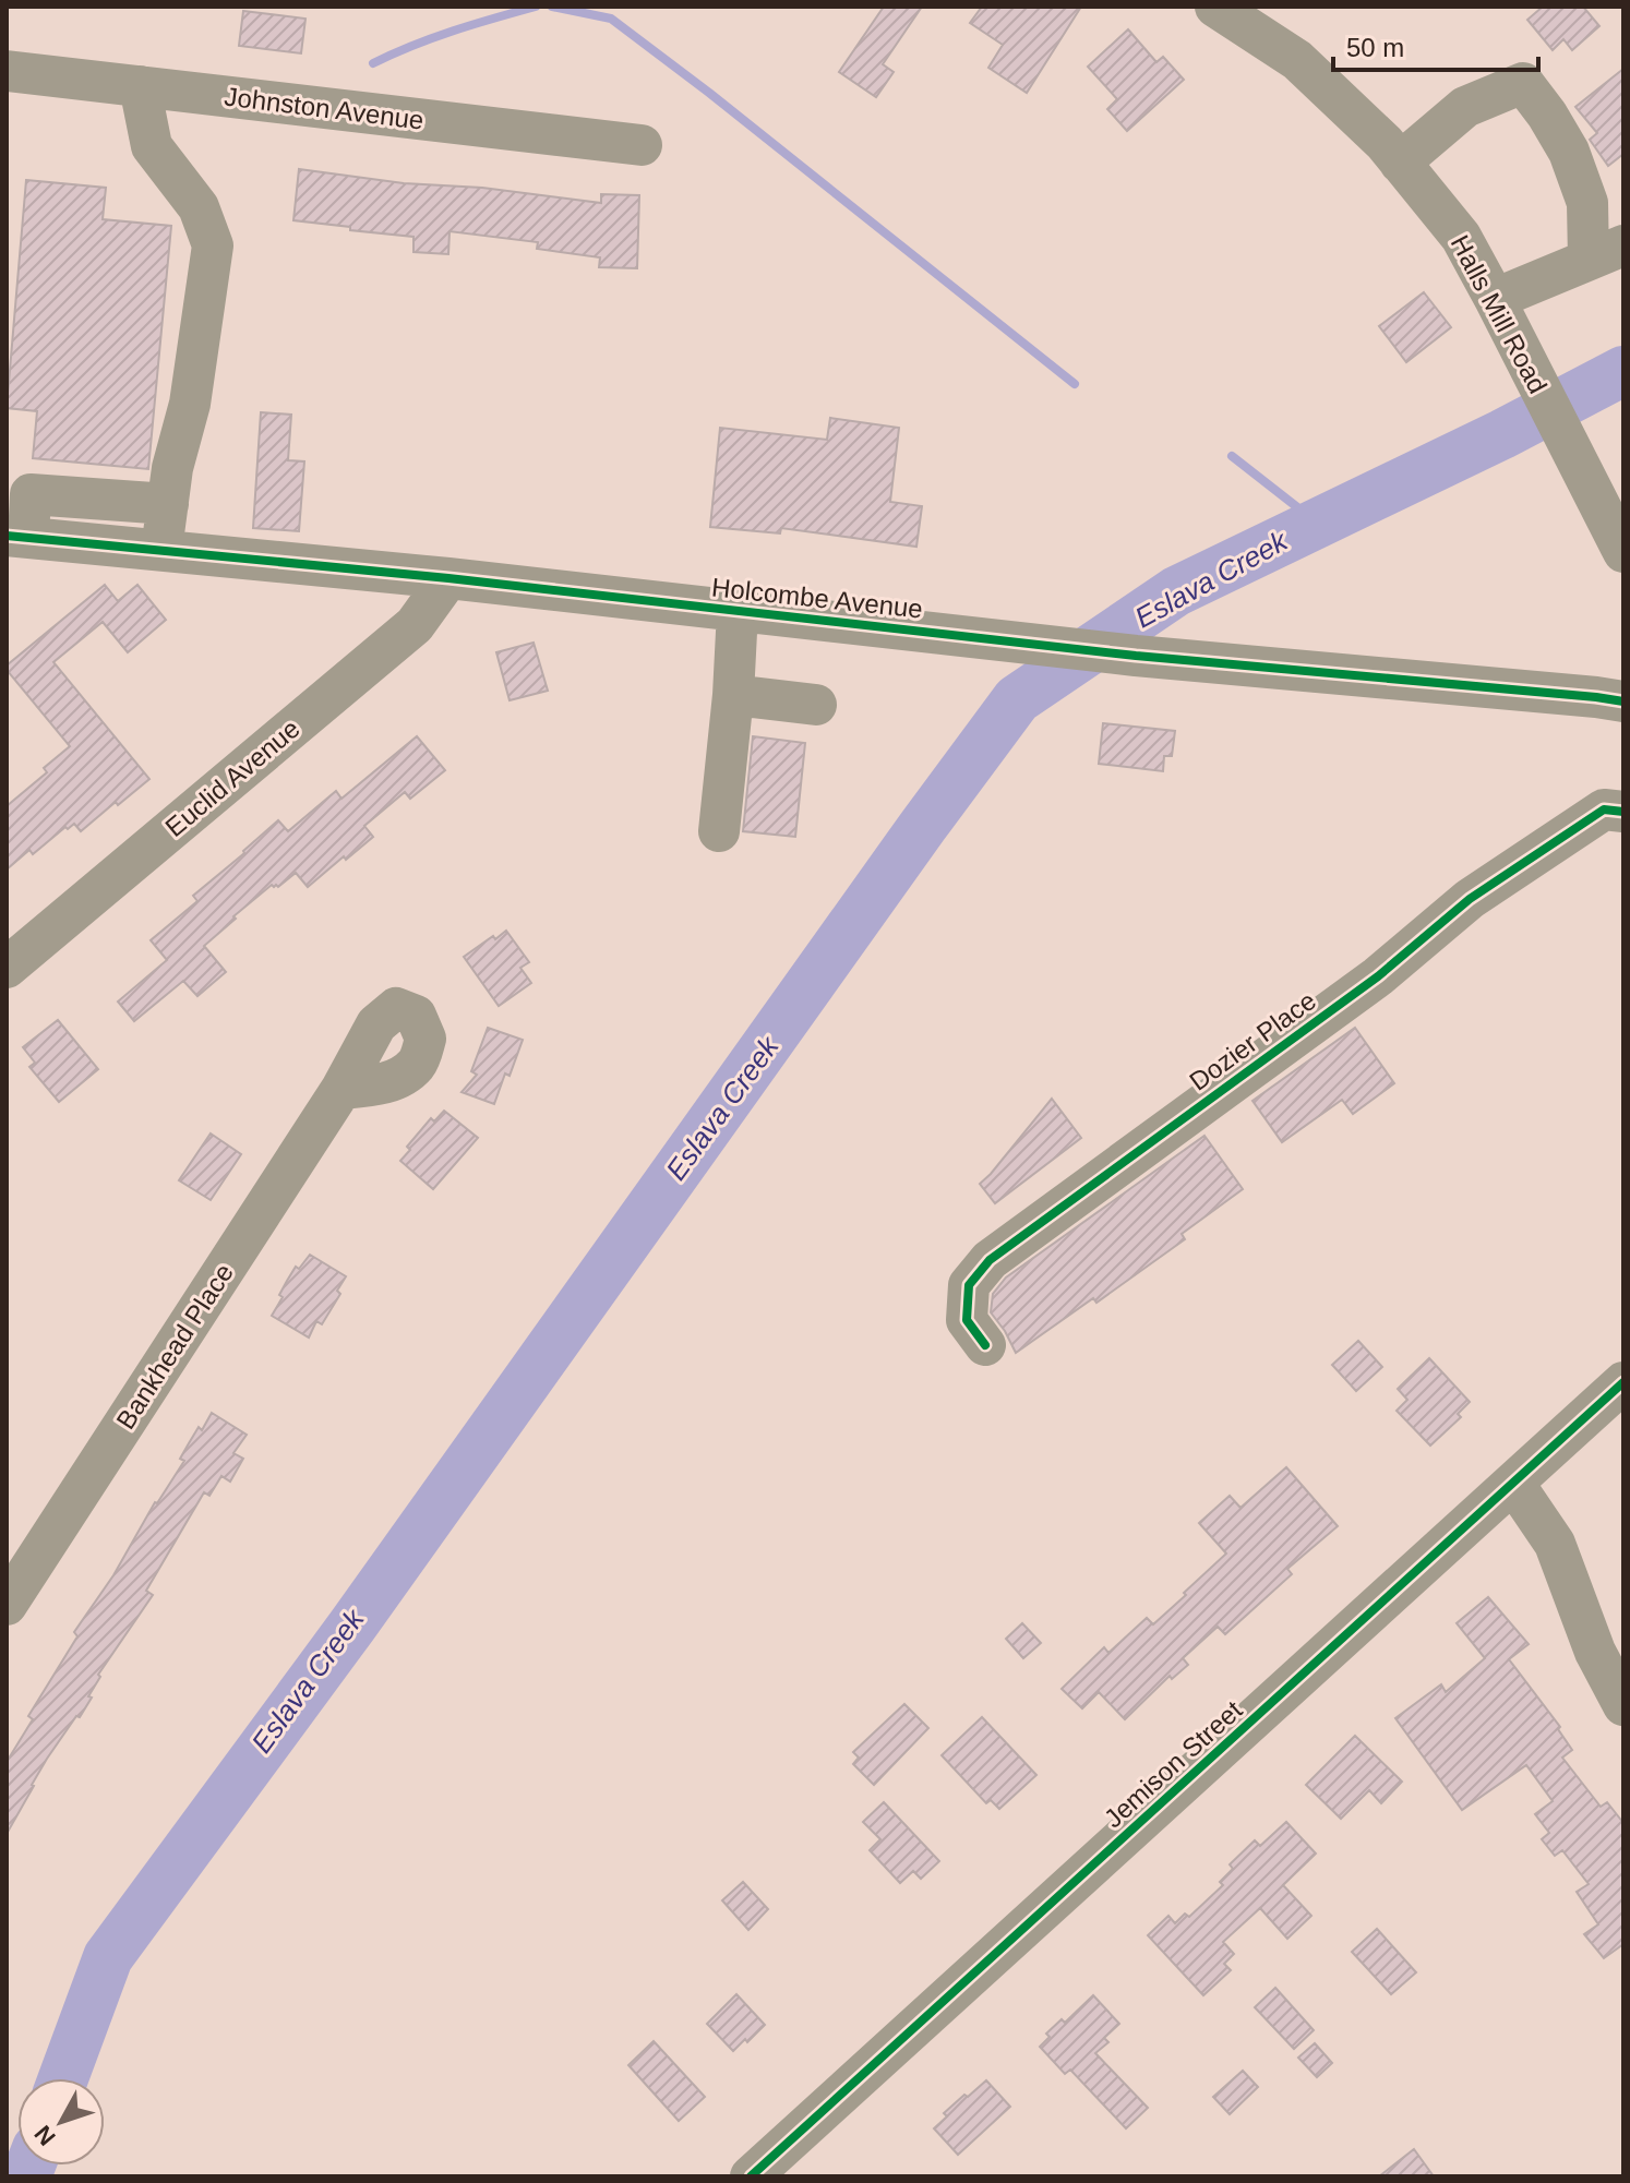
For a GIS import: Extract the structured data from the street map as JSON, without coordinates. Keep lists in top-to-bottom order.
{
  "streets": {
    "street": [
      "Johnston Avenue",
      "Halls Mill Road",
      "Holcombe Avenue",
      "Euclid Avenue",
      "Dozier Place",
      "Bankhead Place",
      "Jemison Street"
    ]
  },
  "crossings": [
    ["Holcombe Avenue", "Euclid Avenue"]
  ],
  "water": ["Eslava Creek"],
  "scale_bar": "50 m",
  "north": "bottom left"
}
